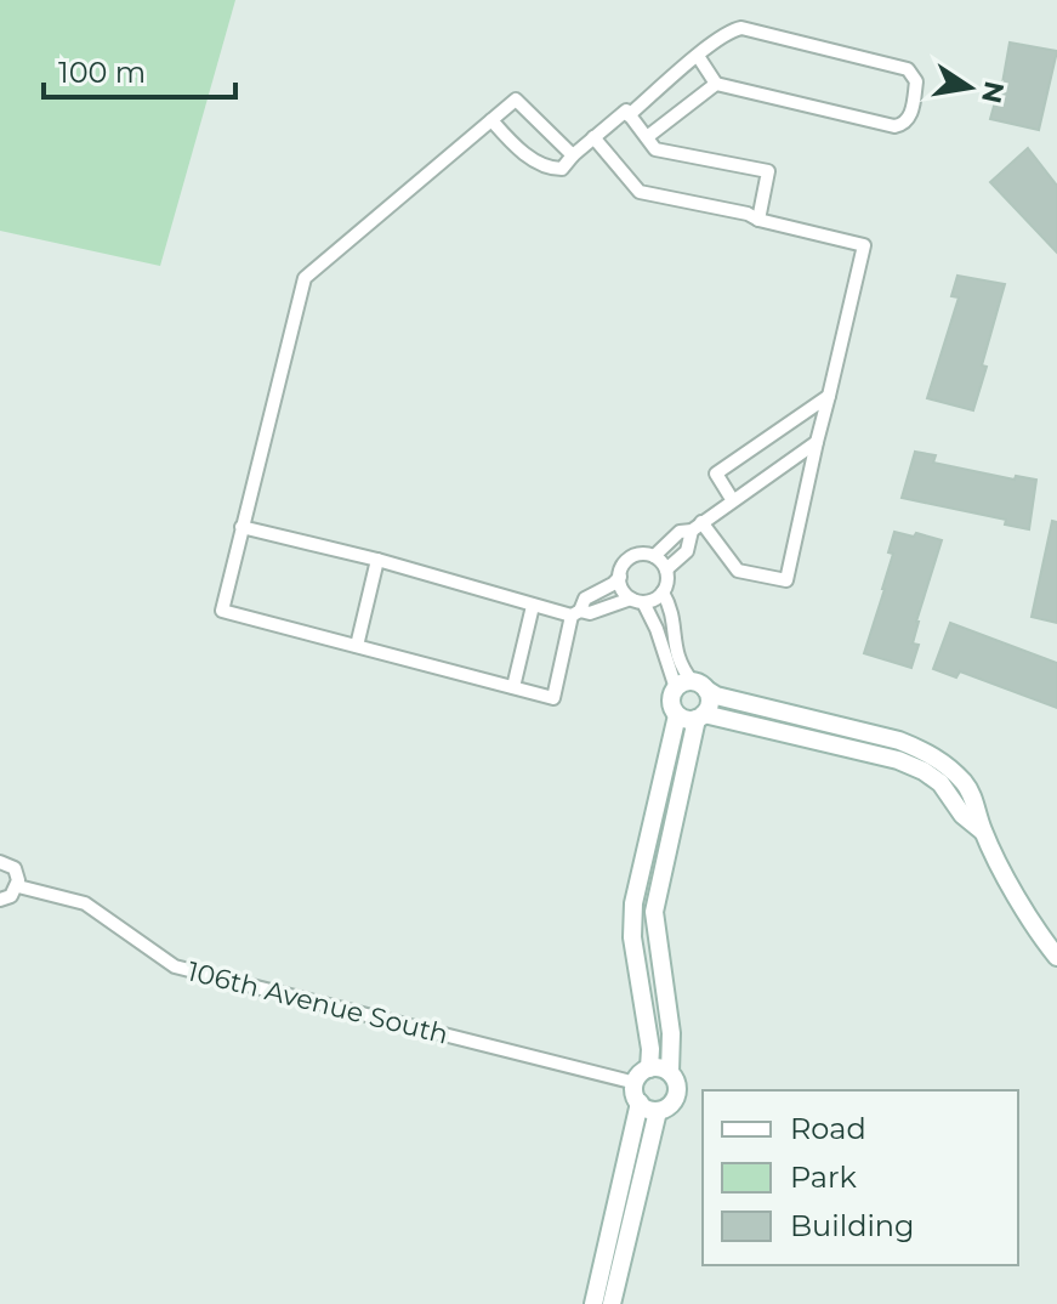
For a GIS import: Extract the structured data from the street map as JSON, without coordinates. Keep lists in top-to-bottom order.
{
  "streets": {
    "street": ["106th Avenue South"]
  },
  "legend": ["Road", "Park", "Building"],
  "scale_bar": "100 m",
  "north": "right"
}
